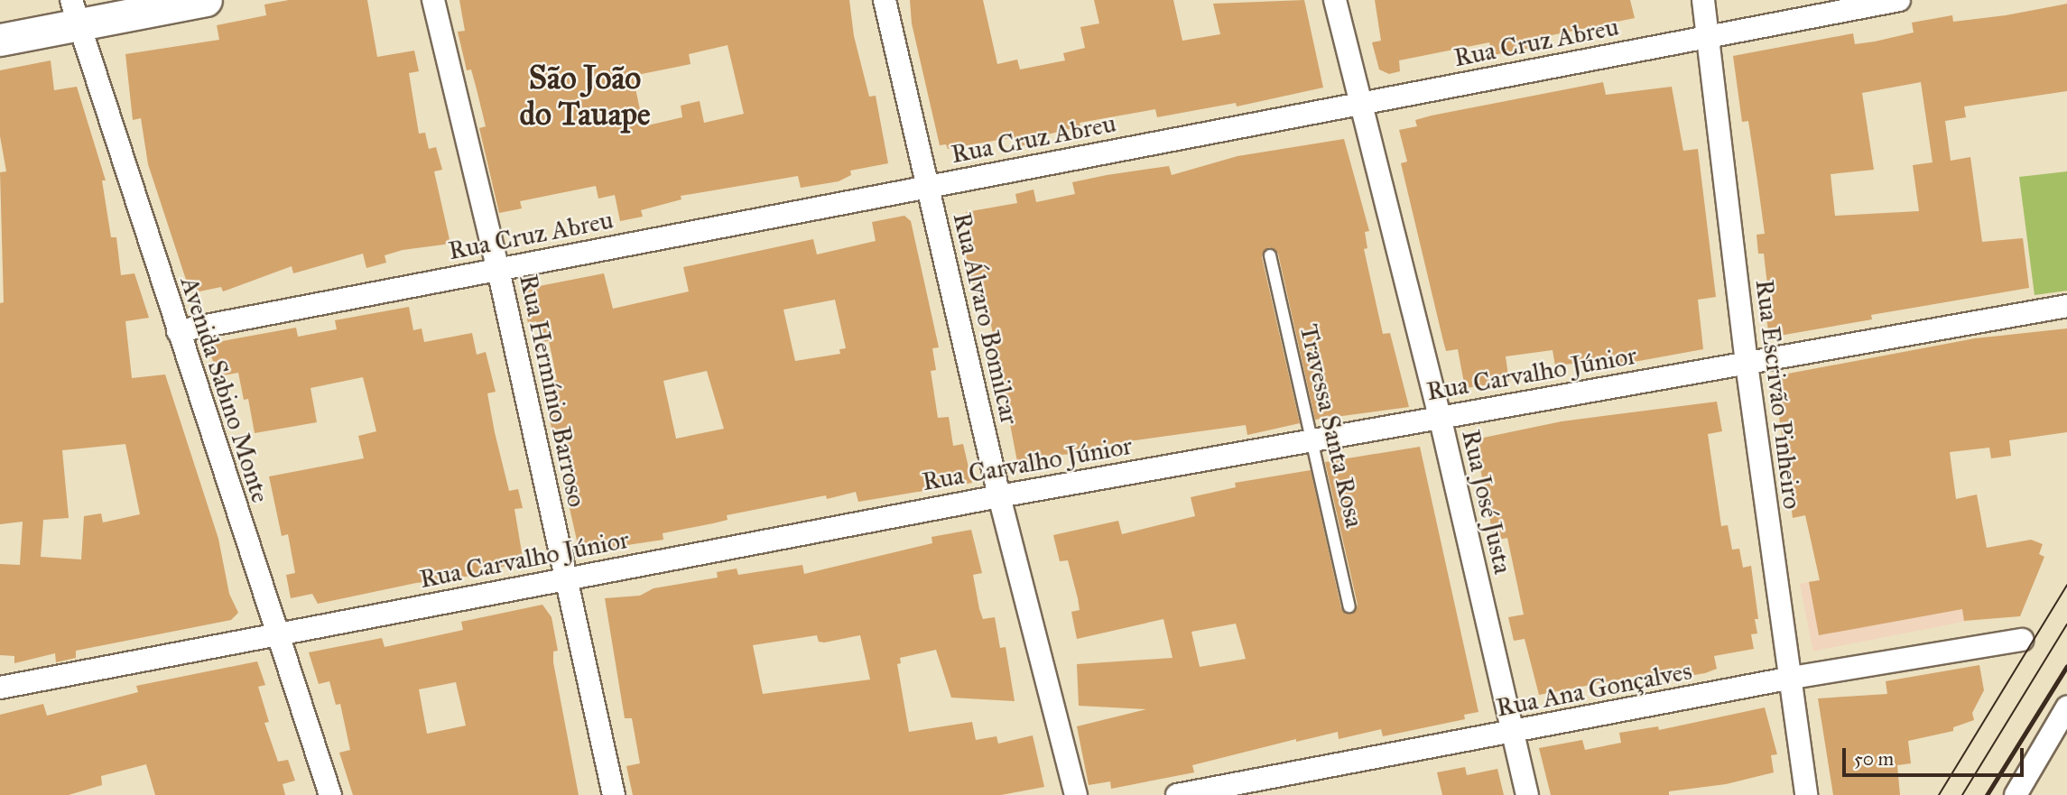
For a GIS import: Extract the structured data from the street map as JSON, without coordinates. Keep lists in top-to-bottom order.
{
  "streets": {
    "street": [
      "Rua Cruz Abreu",
      "Rua Álvaro Bomilcar",
      "Rua Carvalho Júnior",
      "Avenida Sabino Monte",
      "Rua Hermínio Barroso",
      "Rua Escrivão Pinheiro",
      "Rua José Justa",
      "Rua Ana Gonçalves"
    ],
    "lane": ["Travessa Santa Rosa"]
  },
  "crossings": [
    ["Rua Cruz Abreu", "Rua Álvaro Bomilcar"],
    ["Rua Cruz Abreu", "Avenida Sabino Monte"],
    ["Rua Cruz Abreu", "Rua Hermínio Barroso"],
    ["Rua Cruz Abreu", "Rua Escrivão Pinheiro"],
    ["Rua Cruz Abreu", "Rua José Justa"],
    ["Rua Álvaro Bomilcar", "Rua Carvalho Júnior"],
    ["Rua Carvalho Júnior", "Avenida Sabino Monte"],
    ["Rua Carvalho Júnior", "Rua Hermínio Barroso"],
    ["Rua Carvalho Júnior", "Rua Escrivão Pinheiro"],
    ["Rua Carvalho Júnior", "Travessa Santa Rosa"],
    ["Rua Carvalho Júnior", "Rua José Justa"],
    ["Rua Escrivão Pinheiro", "Rua Ana Gonçalves"],
    ["Rua José Justa", "Rua Ana Gonçalves"]
  ],
  "districts": ["São João do Tauape"],
  "scale_bar": "50 m"
}
